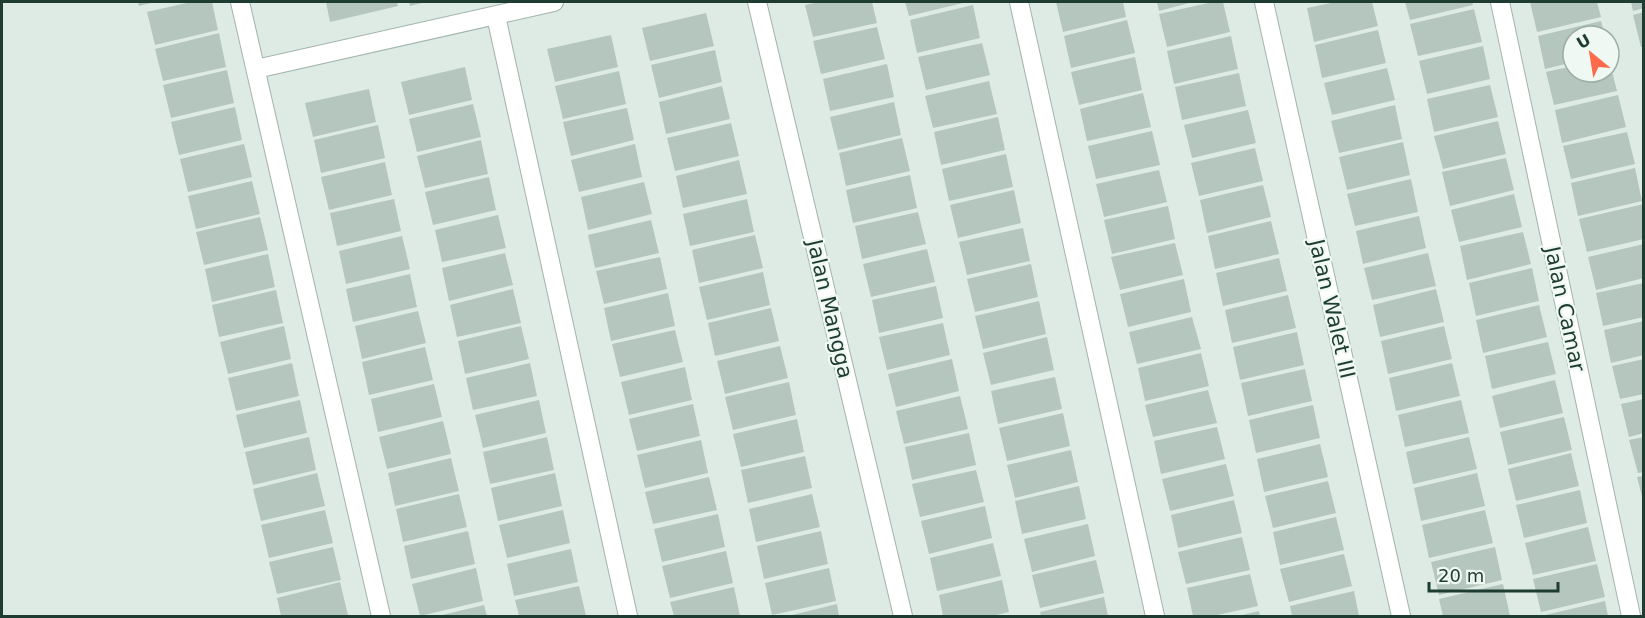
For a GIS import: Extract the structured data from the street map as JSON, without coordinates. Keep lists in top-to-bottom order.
{
  "streets": {
    "street": ["Jalan Mangga", "Jalan Walet III", "Jalan Camar"]
  },
  "scale_bar": "20 m",
  "north": "top left"
}
